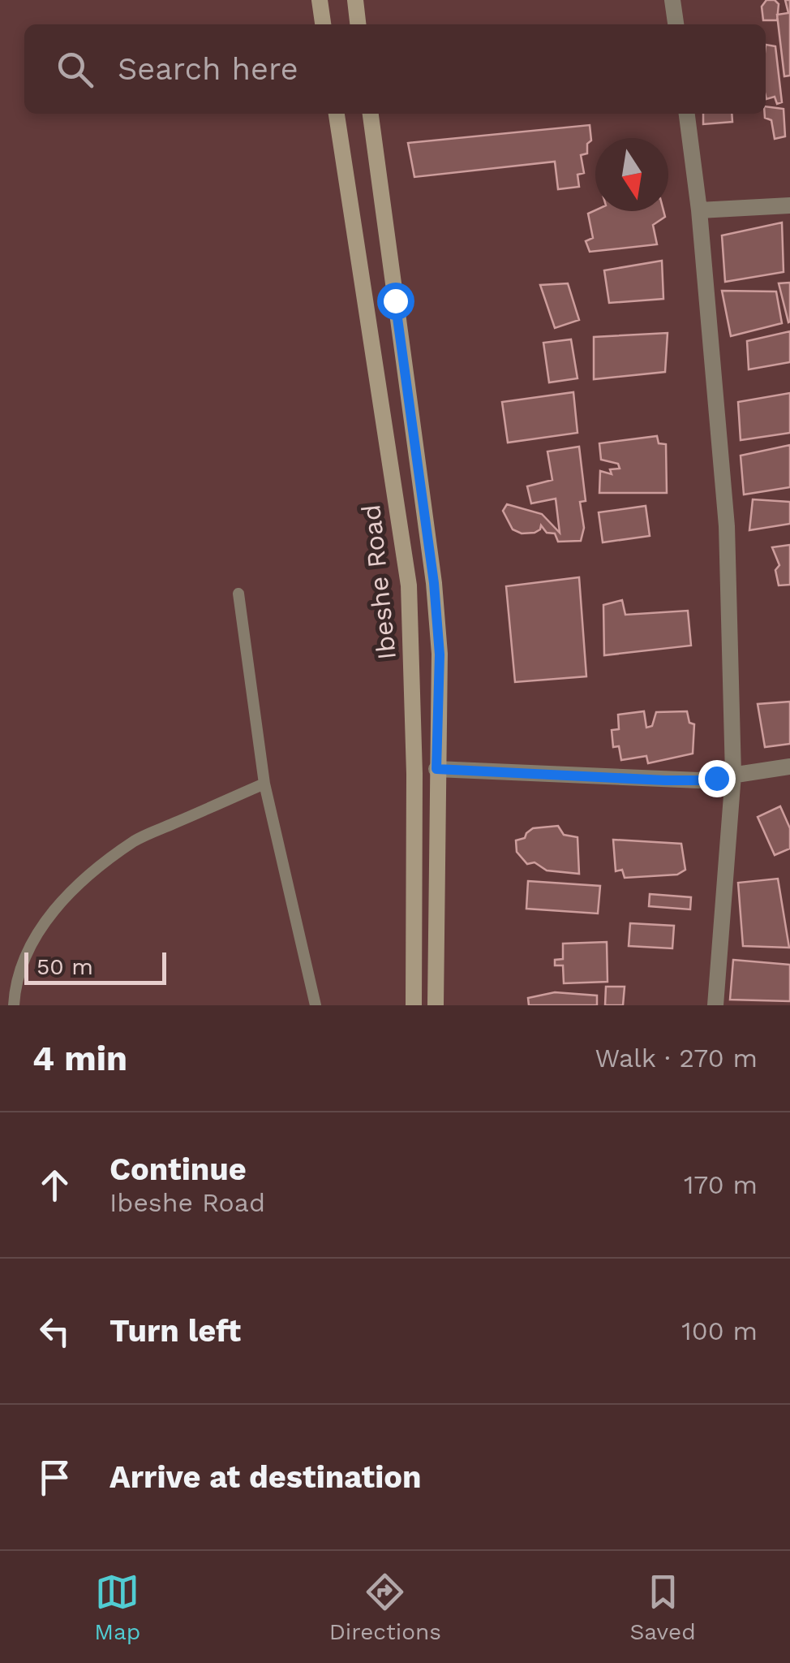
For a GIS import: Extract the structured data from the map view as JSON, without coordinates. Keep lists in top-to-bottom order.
{
  "streets": {
    "main road": ["Ibeshe Road"]
  },
  "scale_bar": "50 m",
  "north": "bottom",
  "page": {
    "search": "Search here",
    "scale": "50 m",
    "heading": ["4 min", "Walk · 270 m"],
    "list": [
      ["Continue", "Ibeshe Road", "170 m"],
      ["Turn left", "100 m"],
      "Arrive at destination"
    ],
    "nav": ["Map", "Directions", "Saved"]
  }
}
